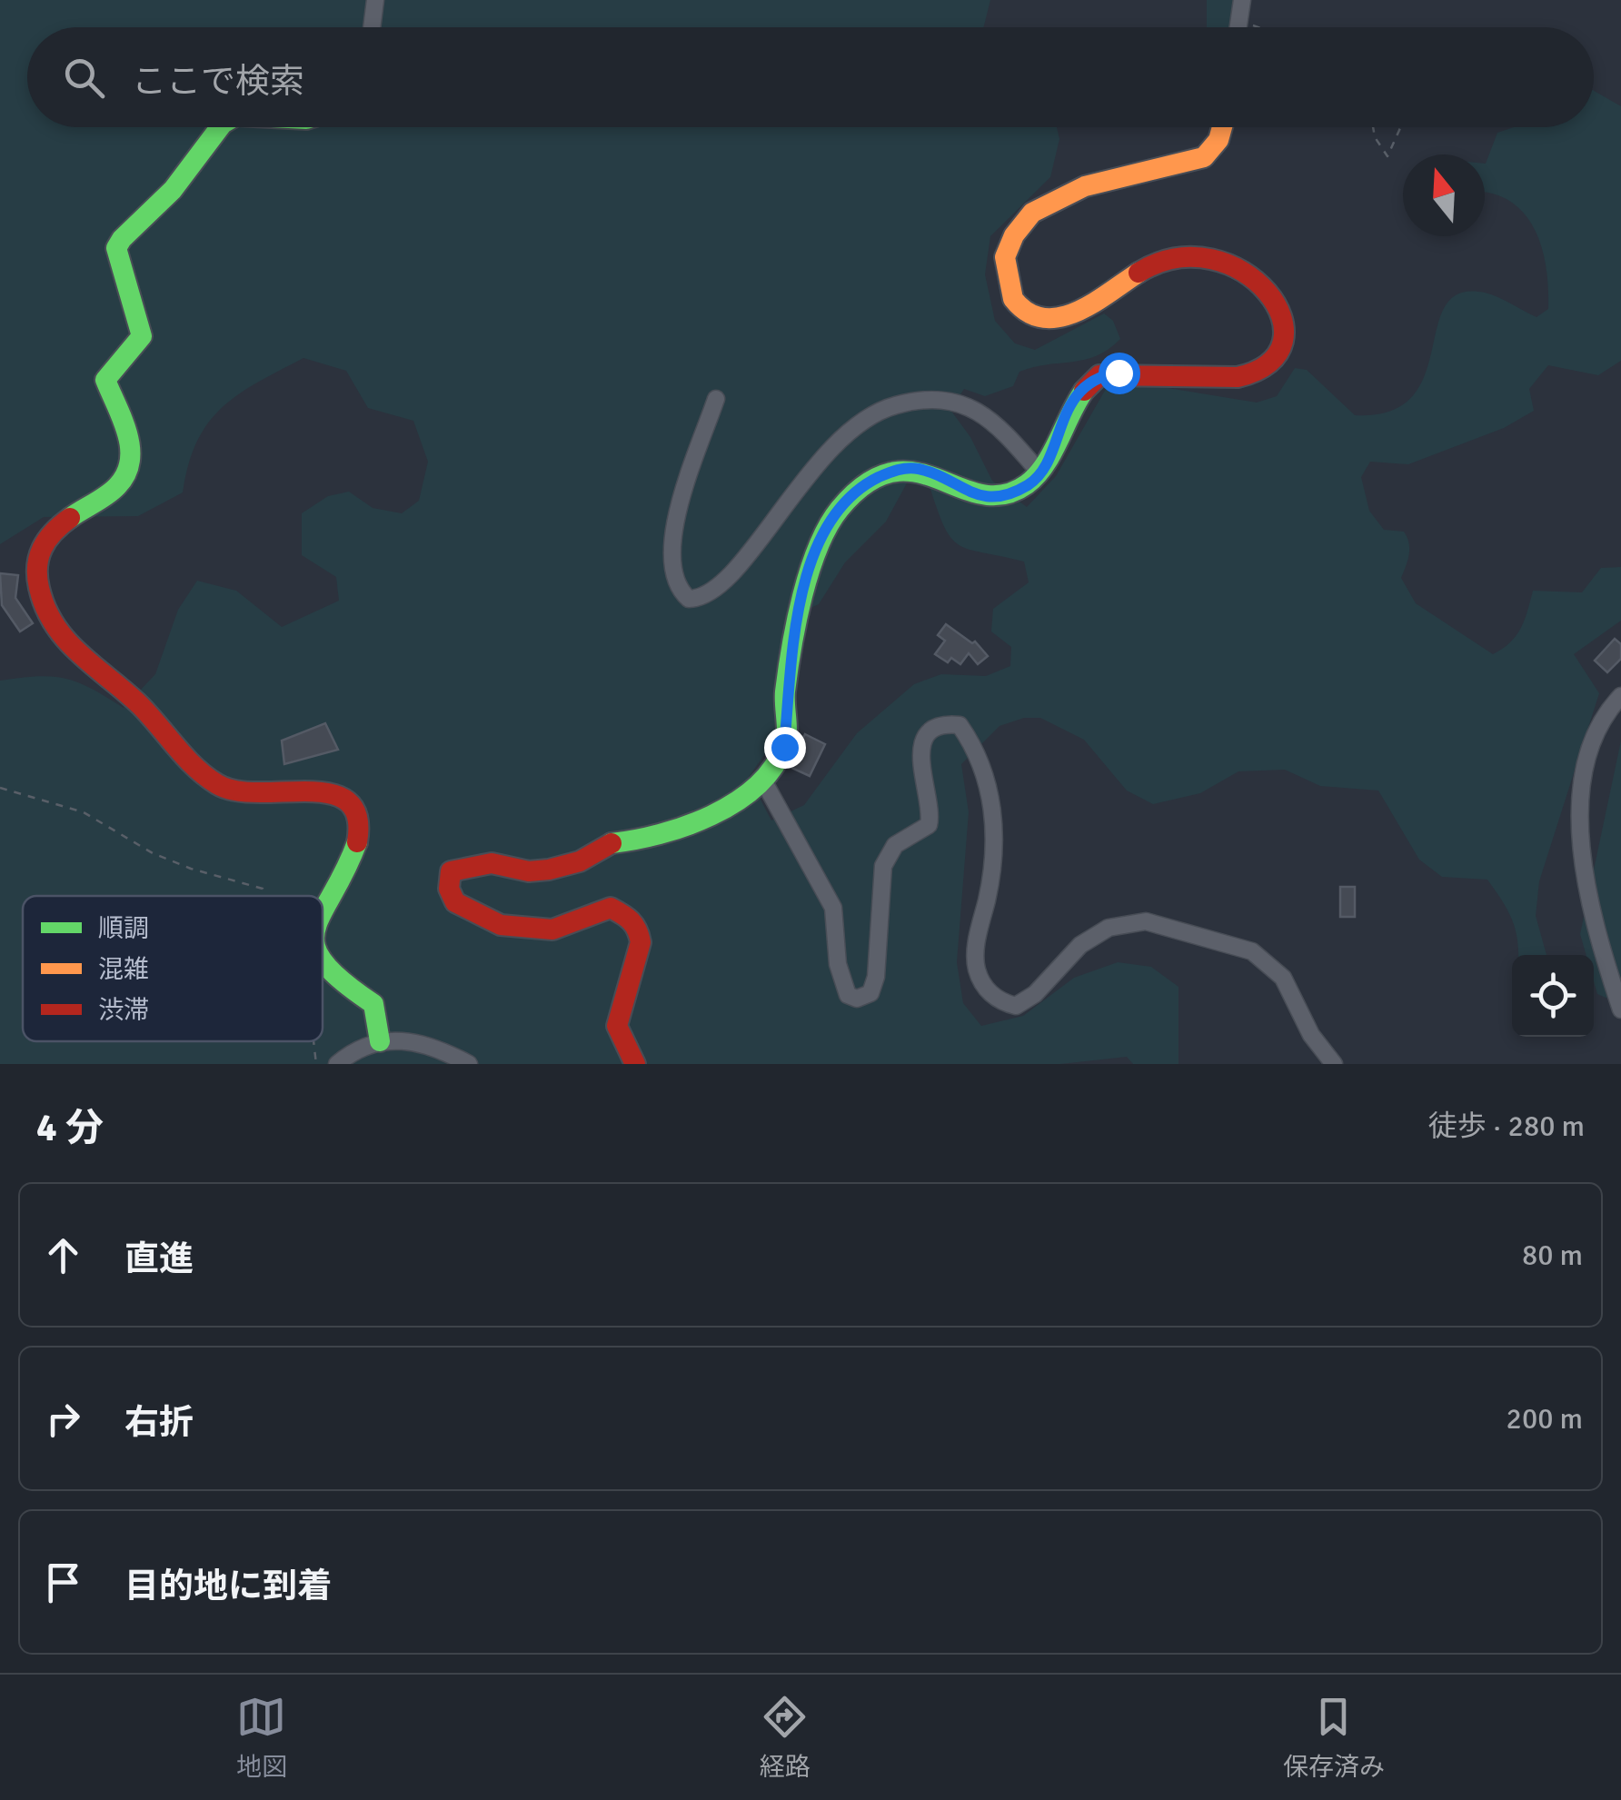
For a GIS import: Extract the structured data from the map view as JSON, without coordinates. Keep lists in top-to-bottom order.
{
  "legend": ["順調", "混雑", "渋滞"],
  "north": "top",
  "page": {
    "search": "ここで検索",
    "heading": ["4 分", "徒歩 · 280 m"],
    "list": [
      ["直進", "80 m"],
      ["右折", "200 m"],
      "目的地に到着"
    ],
    "nav": ["地図", "経路", "保存済み"]
  }
}
